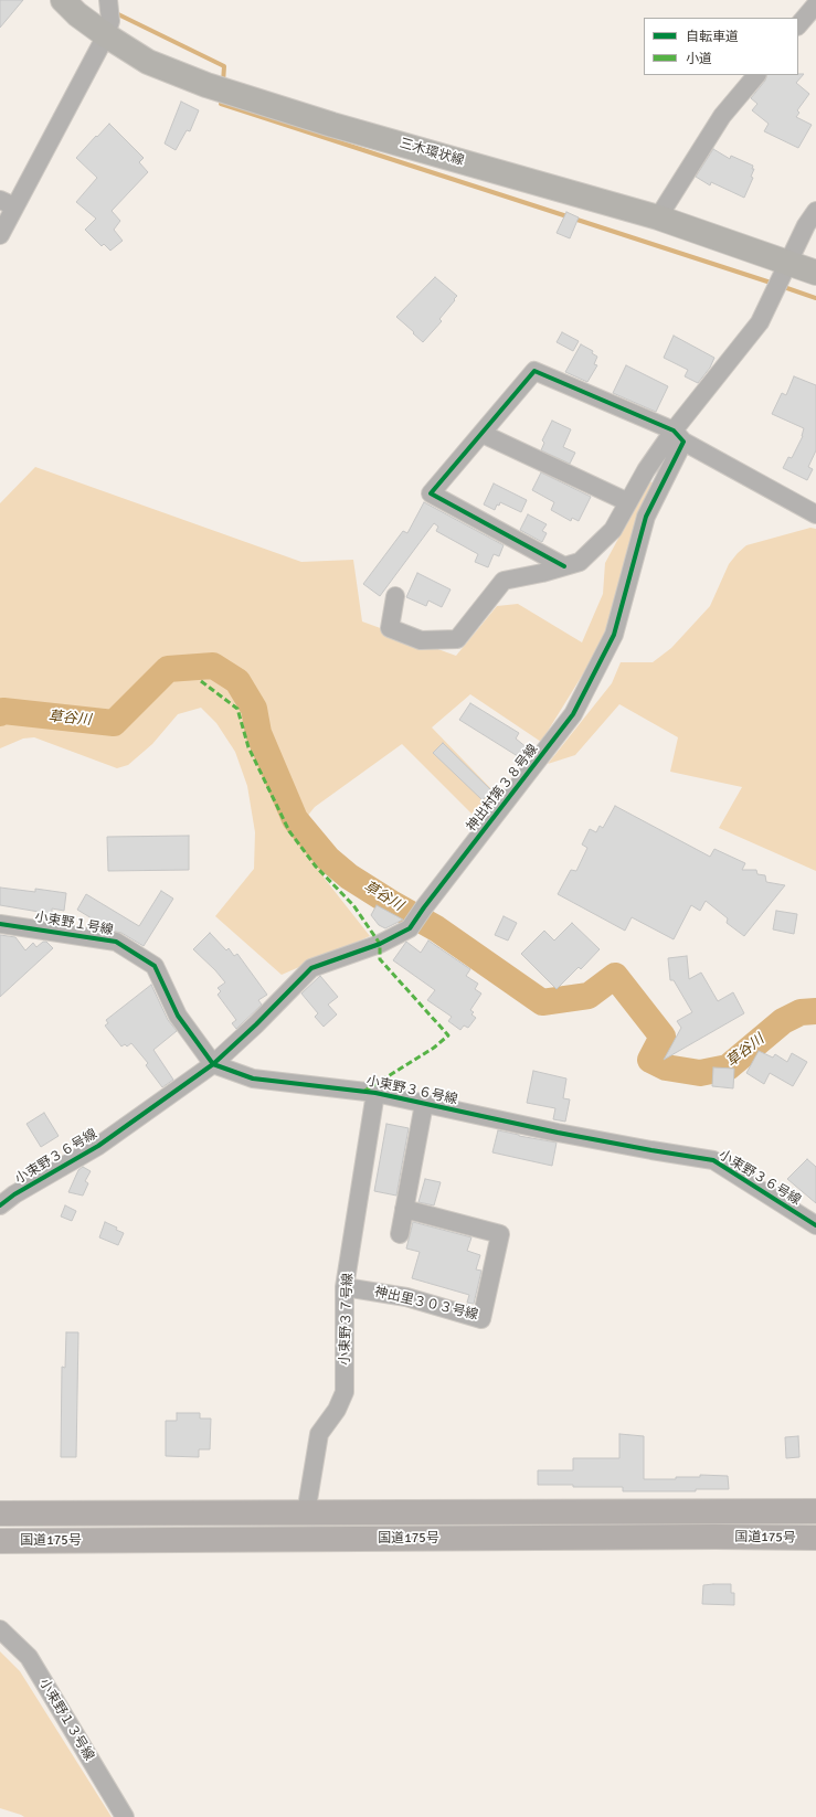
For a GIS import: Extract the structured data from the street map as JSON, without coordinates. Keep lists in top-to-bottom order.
{
  "streets": {
    "highway": ["国道175号"],
    "main road": ["三木環状線"],
    "street": [
      "神出村第３８号線",
      "小束野１号線",
      "小束野３６号線",
      "神出里３０３号線",
      "小束野３７号線",
      "小束野１３号線"
    ]
  },
  "crossings": [
    ["神出村第３８号線", "小束野１号線"],
    ["神出村第３８号線", "小束野３６号線"],
    ["小束野１号線", "小束野３６号線"],
    ["小束野３６号線", "小束野３７号線"],
    ["神出里３０３号線", "小束野３７号線"],
    ["小束野３７号線", "国道175号"]
  ],
  "water": ["草谷川"],
  "legend": ["自転車道", "小道"]
}
